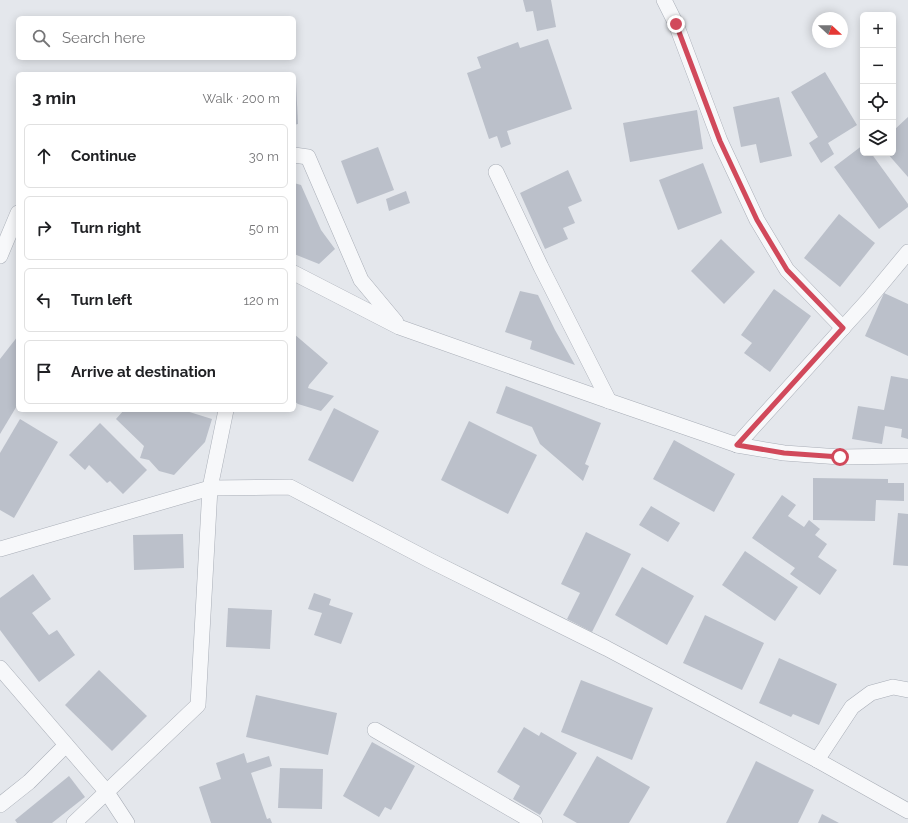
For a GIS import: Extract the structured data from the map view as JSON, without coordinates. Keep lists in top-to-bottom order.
{
  "north": "right",
  "page": {
    "map_buttons": ["+", "−"],
    "search": "Search here",
    "heading": ["3 min", "Walk · 200 m"],
    "list": [
      ["Continue", "30 m"],
      ["Turn right", "50 m"],
      ["Turn left", "120 m"],
      "Arrive at destination"
    ]
  }
}
